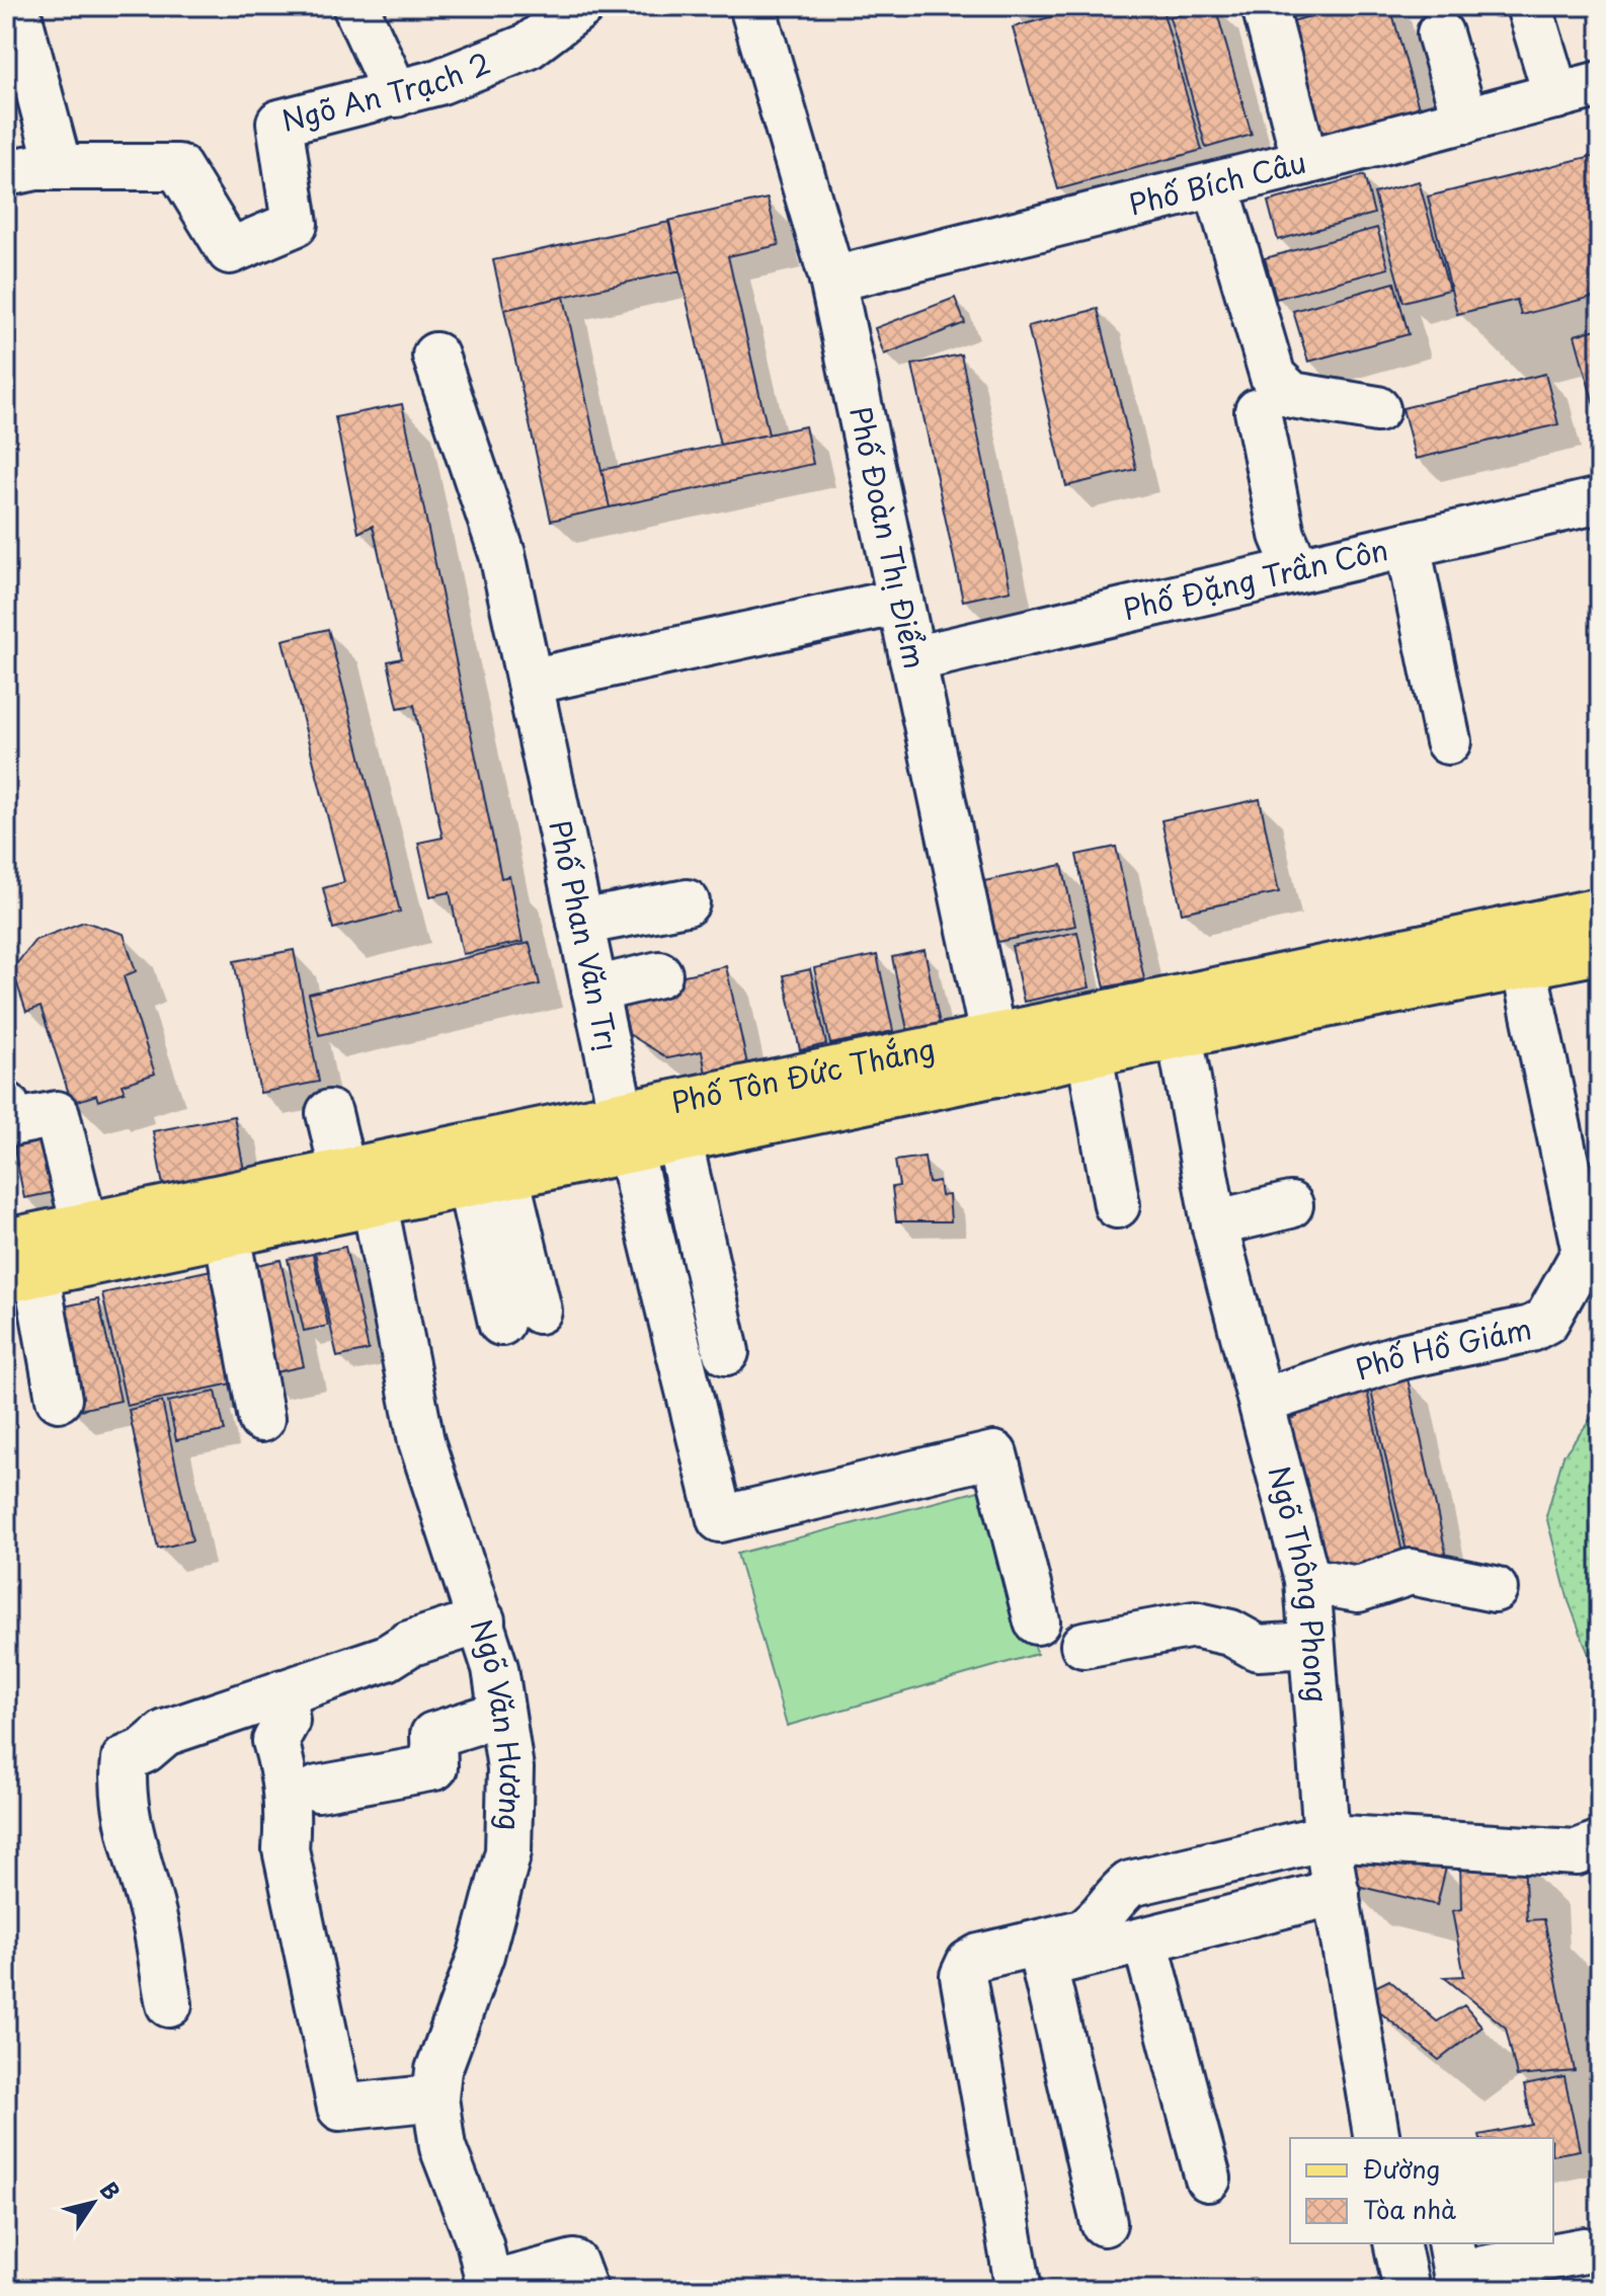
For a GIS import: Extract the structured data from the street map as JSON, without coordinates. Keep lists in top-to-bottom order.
{
  "streets": {
    "main road": ["Phố Tôn Đức Thắng"],
    "street": [
      "Ngõ An Trạch 2",
      "Phố Bích Câu",
      "Phố Đoàn Thị Điểm",
      "Phố Đặng Trần Côn",
      "Phố Phan Văn Trị",
      "Phố Hồ Giám",
      "Ngõ Thông Phong",
      "Ngõ Văn Hương"
    ]
  },
  "crossings": [
    ["Phố Bích Câu", "Phố Đoàn Thị Điểm"],
    ["Phố Đoàn Thị Điểm", "Phố Đặng Trần Côn"],
    ["Phố Đoàn Thị Điểm", "Phố Tôn Đức Thắng"],
    ["Phố Phan Văn Trị", "Phố Tôn Đức Thắng"],
    ["Phố Tôn Đức Thắng", "Phố Hồ Giám"],
    ["Phố Tôn Đức Thắng", "Ngõ Thông Phong"],
    ["Phố Tôn Đức Thắng", "Ngõ Văn Hương"],
    ["Phố Hồ Giám", "Ngõ Thông Phong"]
  ],
  "legend": ["Đường", "Tòa nhà"],
  "north": "top right"
}
